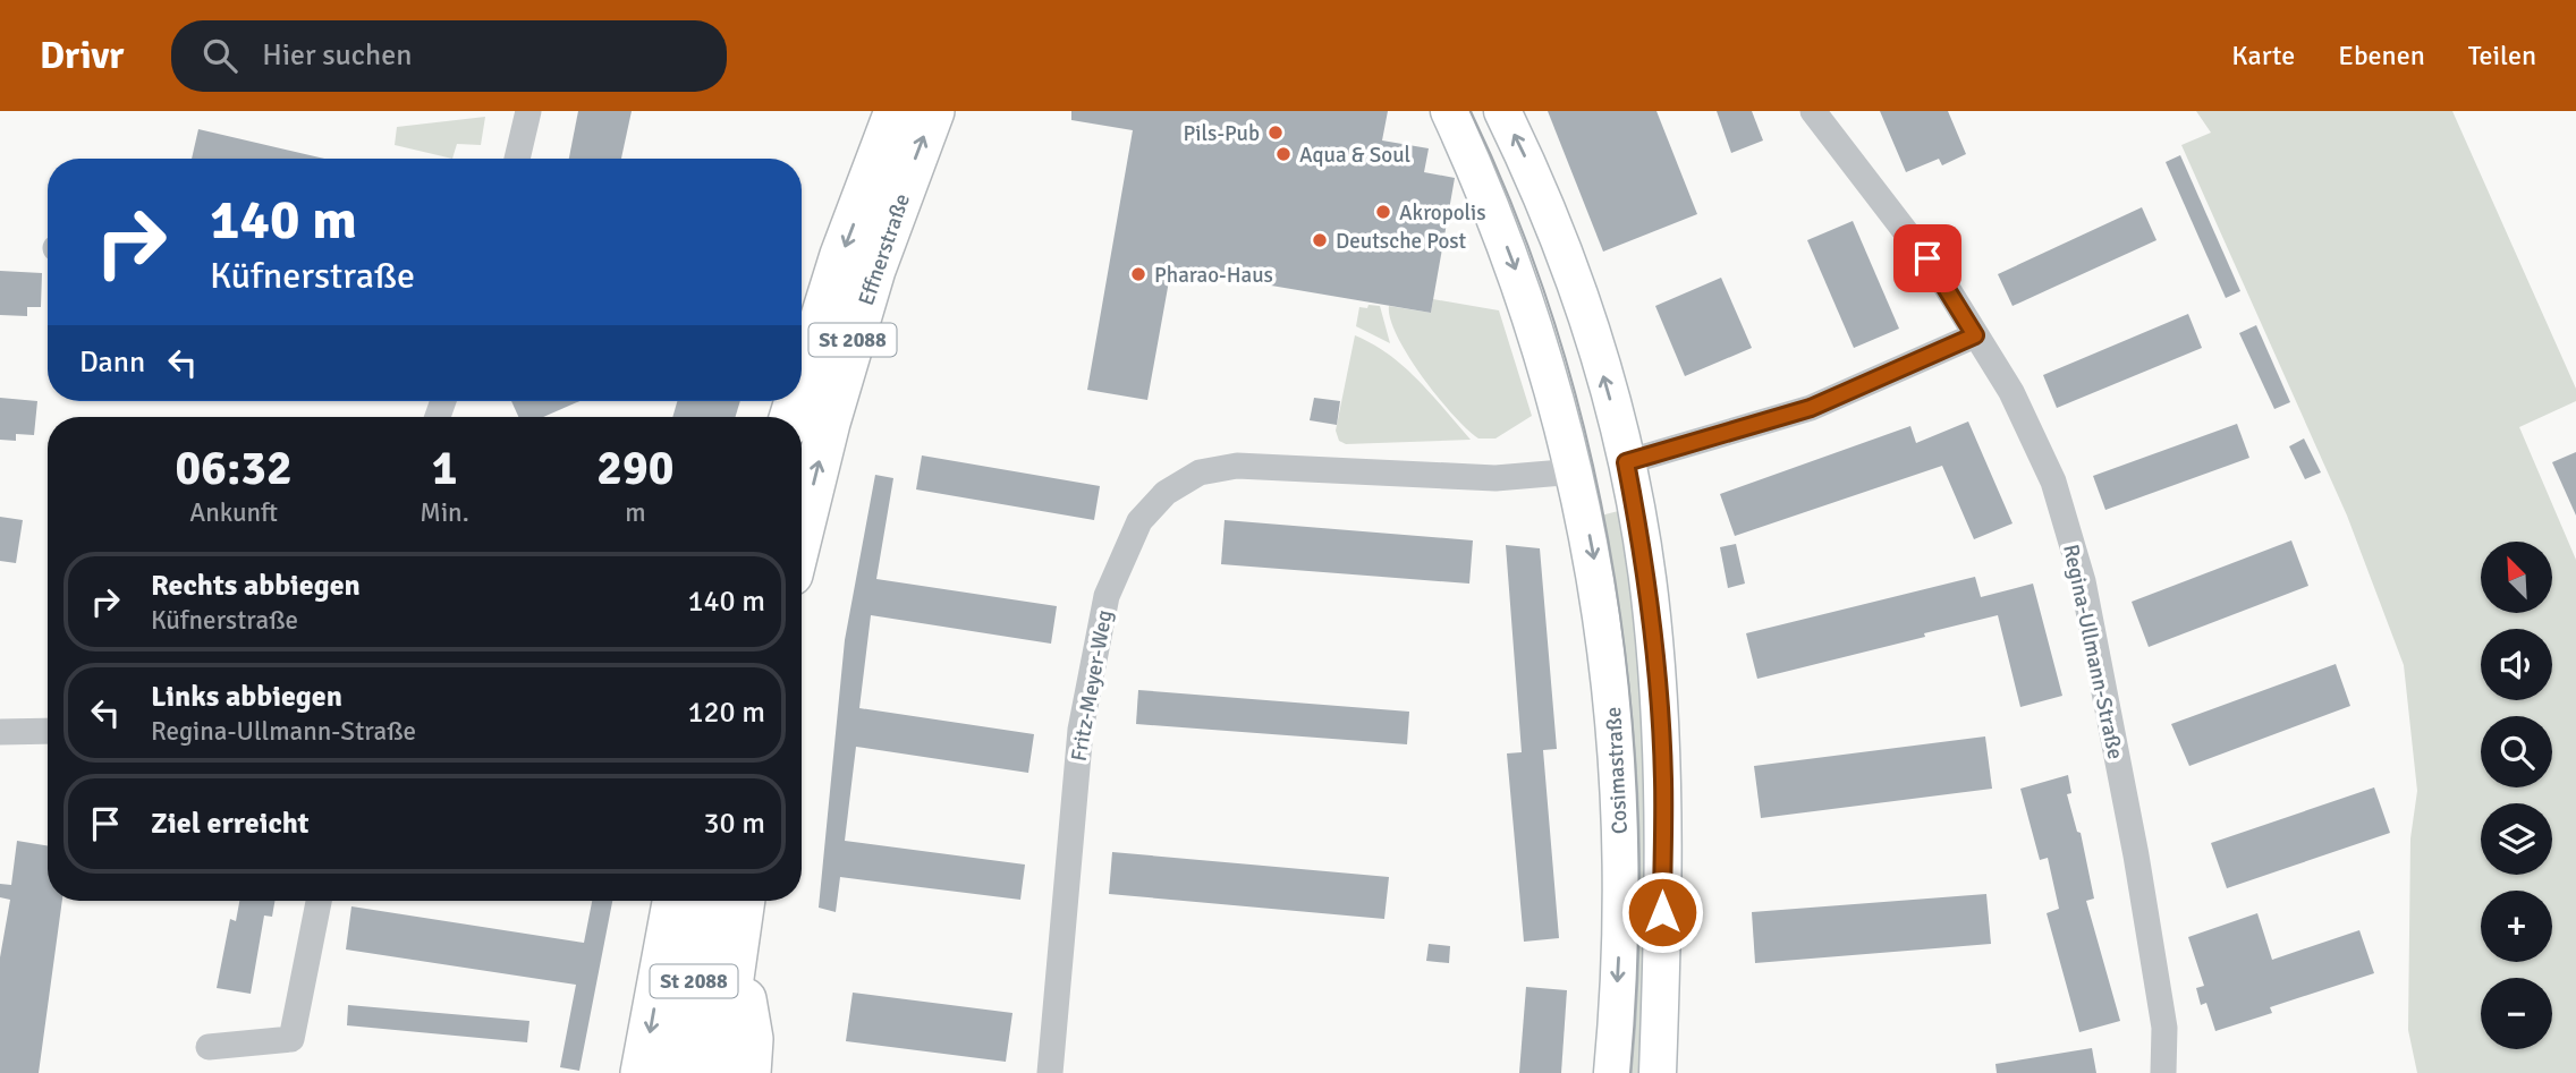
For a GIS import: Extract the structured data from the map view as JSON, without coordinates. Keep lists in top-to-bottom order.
{
  "streets": {
    "highway": ["Effnerstraße", "St 2088"],
    "main road": ["Cosimastraße"],
    "street": ["Regina-Ullmann-Straße", "Fritz-Meyer-Weg"]
  },
  "crossings": [
    ["Fritz-Meyer-Weg", "Cosimastraße"]
  ],
  "places": [
    "Pils-Pub",
    "Aqua & Soul",
    "Akropolis",
    "Deutsche Post",
    "Pharao-Haus"
  ],
  "north": "top left",
  "page": {
    "header": "Drivr",
    "search": "Hier suchen",
    "nav": ["Karte", "Ebenen", "Teilen"],
    "turn": ["140 m", "Küfnerstraße"],
    "then": "Dann",
    "eta": [
      "06:32",
      "Ankunft",
      "1",
      "Min.",
      "290",
      "m"
    ],
    "map_buttons": ["+", "−"],
    "list": [
      {
        "name": "Rechts abbiegen",
        "note": "Küfnerstraße",
        "value": "140 m"
      },
      {
        "name": "Links abbiegen",
        "note": "Regina-Ullmann-Straße",
        "value": "120 m"
      },
      {
        "name": "Ziel erreicht",
        "value": "30 m"
      }
    ]
  }
}
